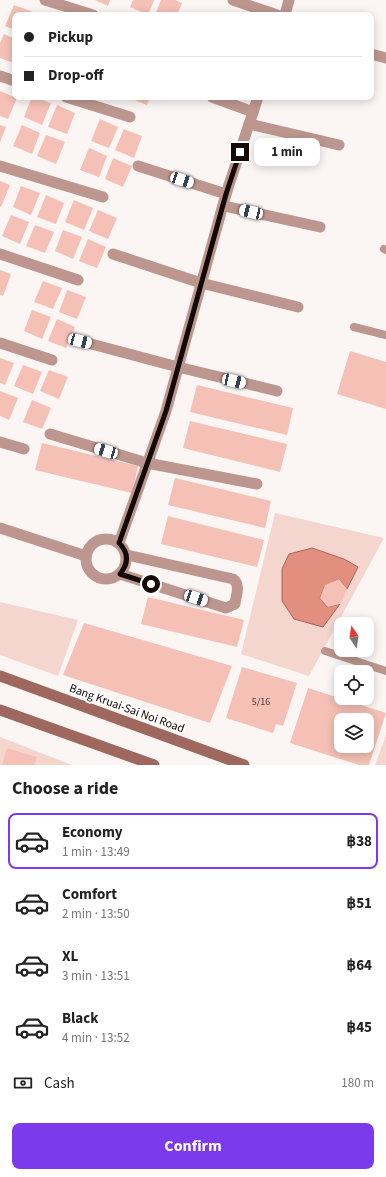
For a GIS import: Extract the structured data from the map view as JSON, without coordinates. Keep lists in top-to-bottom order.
{
  "streets": {
    "main road": ["Bang Kruai-Sai Noi Road"]
  },
  "house_numbers": ["5/16"],
  "north": "top",
  "page": {
    "banner": ["Pickup", "Drop-off"],
    "bubble": "1 min",
    "heading": "Choose a ride",
    "list": [
      {
        "name": "Economy",
        "note": "1 min · 13:49",
        "value": "฿38"
      },
      {
        "name": "Comfort",
        "note": "2 min · 13:50",
        "value": "฿51"
      },
      {
        "name": "XL",
        "note": "3 min · 13:51",
        "value": "฿64"
      },
      {
        "name": "Black",
        "note": "4 min · 13:52",
        "value": "฿45"
      }
    ],
    "pay": ["Cash", "180 m"],
    "buttons": "Confirm"
  }
}
